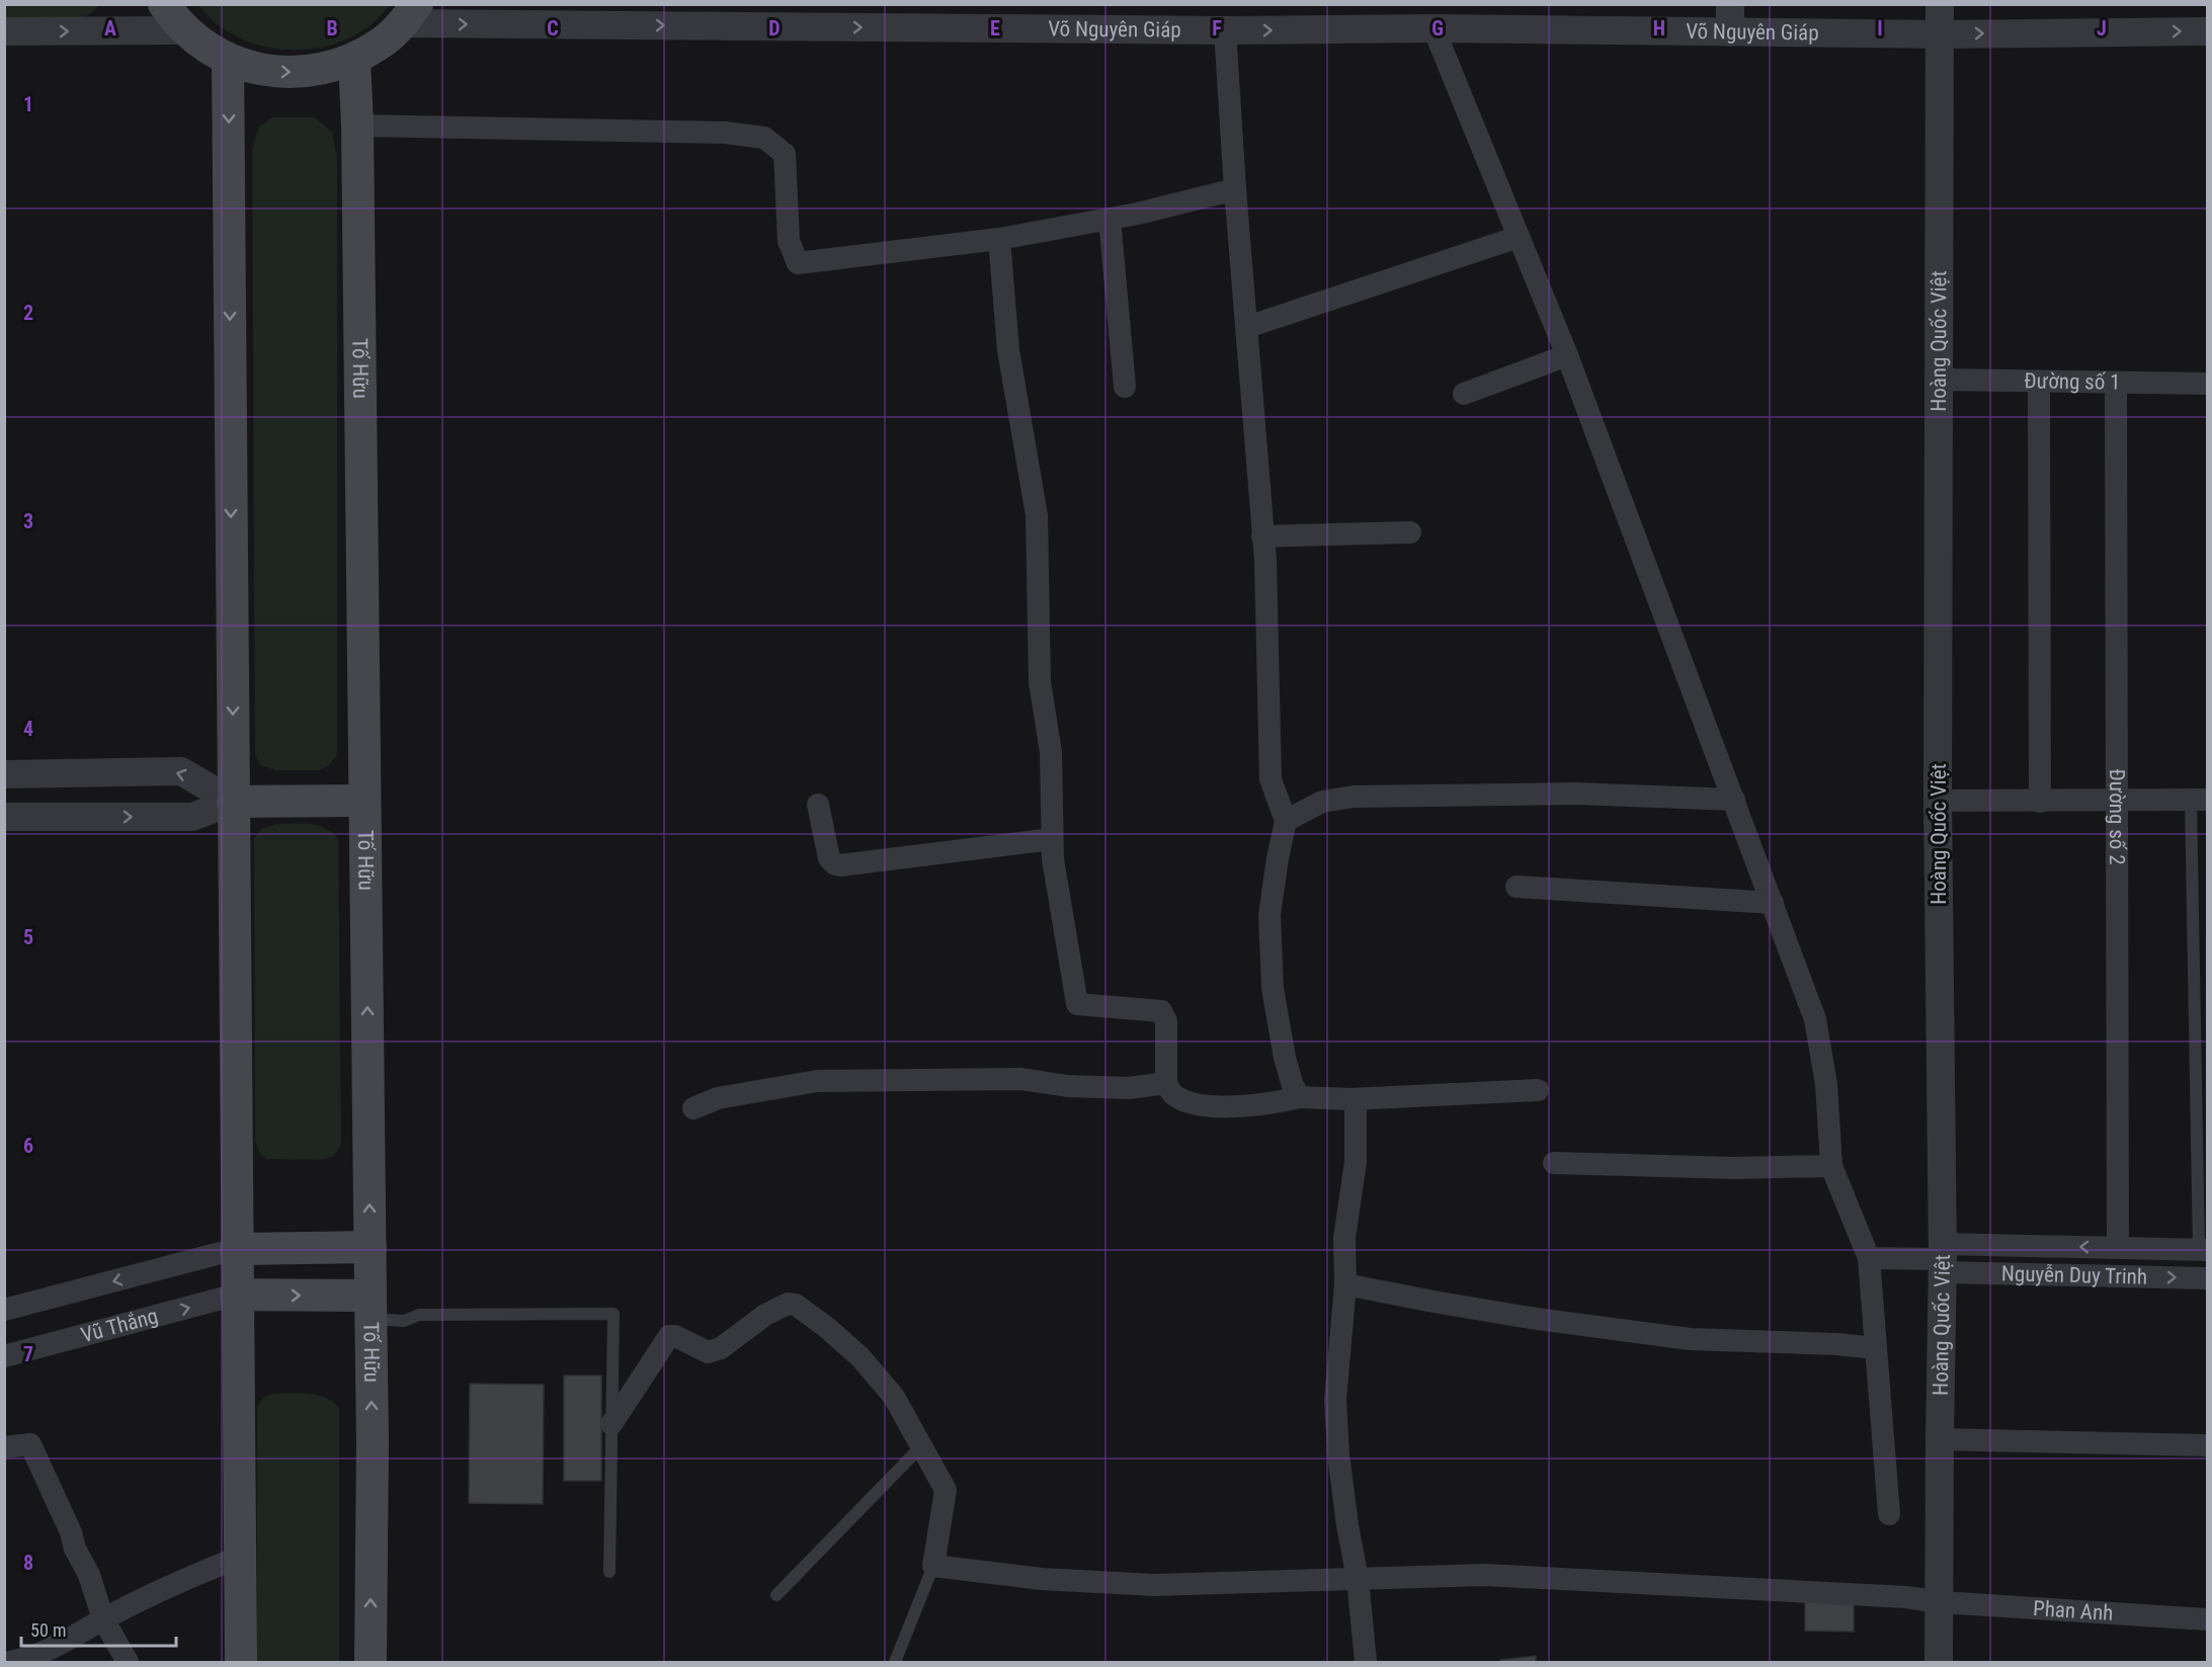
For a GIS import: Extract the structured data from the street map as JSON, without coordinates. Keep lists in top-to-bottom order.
{
  "streets": {
    "main road": ["Tố Hữu"],
    "street": [
      "Võ Nguyên Giáp",
      "Hoàng Quốc Việt",
      "Đường số 1",
      "Đường số 2",
      "Nguyễn Duy Trinh",
      "Vũ Thắng",
      "Phan Anh"
    ]
  },
  "crossings": [
    ["Võ Nguyên Giáp", "Hoàng Quốc Việt"],
    ["Hoàng Quốc Việt", "Đường số 1"],
    ["Hoàng Quốc Việt", "Nguyễn Duy Trinh"],
    ["Hoàng Quốc Việt", "Phan Anh"],
    ["Đường số 1", "Đường số 2"],
    ["Đường số 2", "Nguyễn Duy Trinh"]
  ],
  "one_way": ["Võ Nguyên Giáp"],
  "scale_bar": "50 m",
  "grid": {
    "columns": [
      "A",
      "B",
      "C",
      "D",
      "E",
      "F",
      "G",
      "H",
      "I",
      "J"
    ],
    "rows": [
      "1",
      "2",
      "3",
      "4",
      "5",
      "6",
      "7",
      "8"
    ]
  }
}
